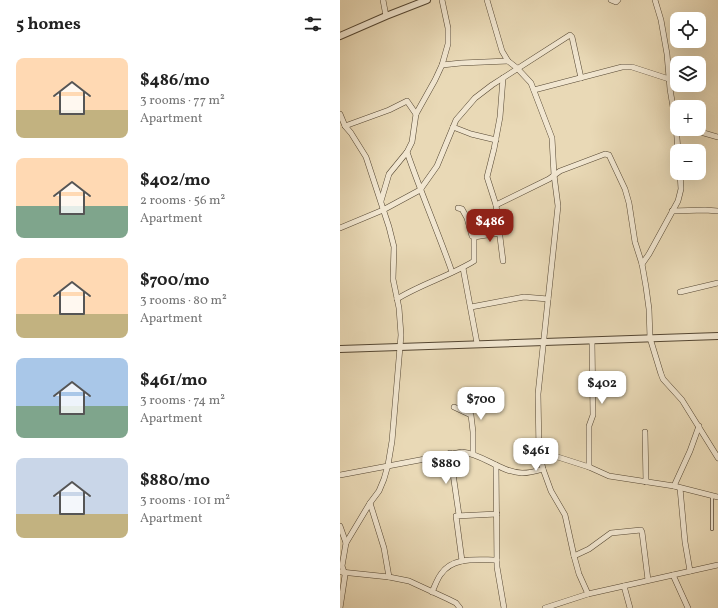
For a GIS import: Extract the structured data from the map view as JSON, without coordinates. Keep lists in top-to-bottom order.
{
  "page": {
    "heading": "5 homes",
    "map_buttons": ["+", "−"],
    "list": [
      {
        "name": "$486/mo",
        "note": "3 rooms · 77 m² · Apartment"
      },
      {
        "name": "$402/mo",
        "note": "2 rooms · 56 m² · Apartment"
      },
      {
        "name": "$700/mo",
        "note": "3 rooms · 80 m² · Apartment"
      },
      {
        "name": "$461/mo",
        "note": "3 rooms · 74 m² · Apartment"
      },
      {
        "name": "$880/mo",
        "note": "3 rooms · 101 m² · Apartment"
      }
    ],
    "price": [
      "$486",
      "$402",
      "$700",
      "$461",
      "$880"
    ]
  }
}
